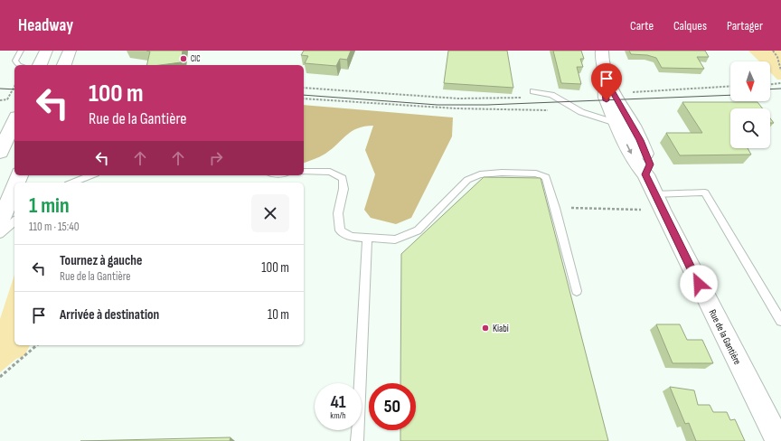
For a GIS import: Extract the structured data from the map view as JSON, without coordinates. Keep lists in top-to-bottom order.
{
  "streets": {
    "main road": ["Rue de la Gantière"]
  },
  "places": ["CIC", "Kiabi"],
  "north": "bottom",
  "page": {
    "header": "Headway",
    "nav": ["Carte", "Calques", "Partager"],
    "turn": ["100 m", "Rue de la Gantière"],
    "heading": ["1 min", "110 m · 15:40"],
    "list": [
      {
        "name": "Tournez à gauche",
        "note": "Rue de la Gantière",
        "value": "100 m"
      },
      {
        "name": "Arrivée à destination",
        "value": "10 m"
      }
    ],
    "speed": "41 km/h",
    "limit": "50"
  }
}
